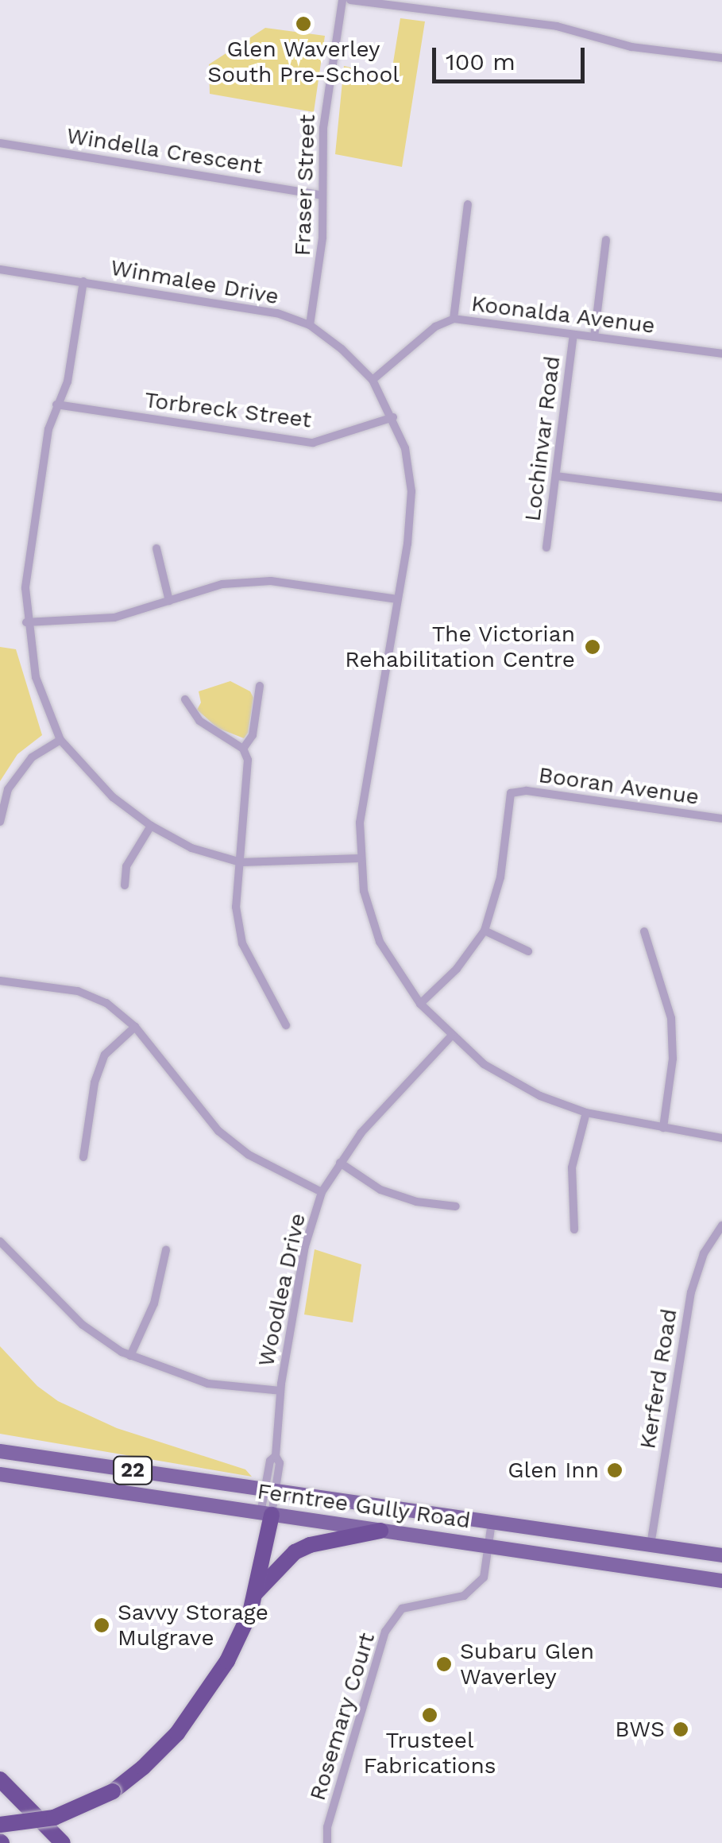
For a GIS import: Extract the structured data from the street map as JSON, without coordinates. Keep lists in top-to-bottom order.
{
  "streets": {
    "main road": ["22", "Ferntree Gully Road"],
    "street": [
      "Windella Crescent",
      "Fraser Street",
      "Winmalee Drive",
      "Koonalda Avenue",
      "Torbreck Street",
      "Lochinvar Road",
      "Booran Avenue",
      "Woodlea Drive",
      "Kerferd Road",
      "Rosemary Court"
    ]
  },
  "crossings": [
    ["Windella Crescent", "Fraser Street"],
    ["Fraser Street", "Winmalee Drive"],
    ["Winmalee Drive", "Koonalda Avenue"],
    ["Winmalee Drive", "Torbreck Street"],
    ["Winmalee Drive", "Booran Avenue"],
    ["Winmalee Drive", "Woodlea Drive"],
    ["Koonalda Avenue", "Lochinvar Road"],
    ["Woodlea Drive", "Ferntree Gully Road"],
    ["Kerferd Road", "Ferntree Gully Road"],
    ["Ferntree Gully Road", "Rosemary Court"]
  ],
  "places": [
    "Glen Waverley South Pre-School",
    "The Victorian Rehabilitation Centre",
    "Glen Inn",
    "Savvy Storage Mulgrave",
    "Subaru Glen Waverley",
    "Trusteel Fabrications",
    "BWS"
  ],
  "scale_bar": "100 m"
}
